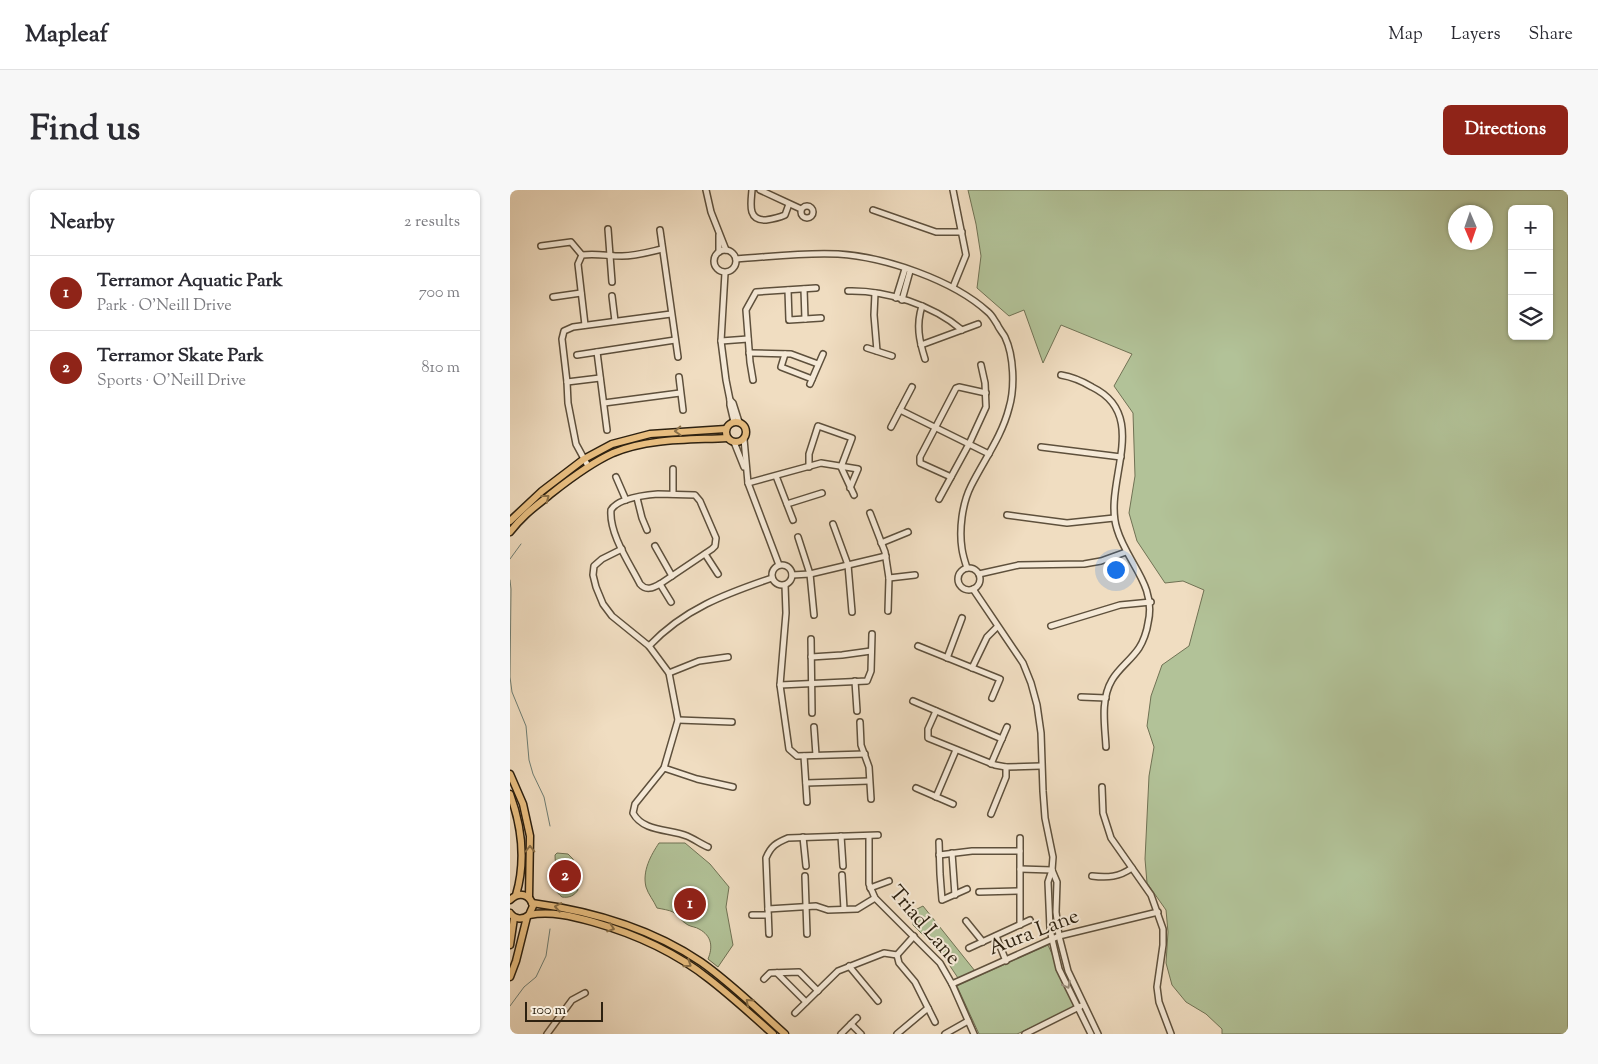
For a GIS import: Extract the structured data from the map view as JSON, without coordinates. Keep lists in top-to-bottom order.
{
  "streets": {
    "street": ["Triad Lane", "Aura Lane"]
  },
  "crossings": [
    ["Triad Lane", "Aura Lane"]
  ],
  "scale_bar": "100 m",
  "north": "bottom",
  "page": {
    "header": "Mapleaf",
    "nav": ["Map", "Layers", "Share"],
    "title": "Find us",
    "buttons": "Directions",
    "heading": ["Nearby", "2 results"],
    "map_buttons": ["+", "−"],
    "list": [
      {
        "mark": "1",
        "name": "Terramor Aquatic Park",
        "note": "Park · O'Neill Drive",
        "value": "700 m"
      },
      {
        "mark": "2",
        "name": "Terramor Skate Park",
        "note": "Sports · O'Neill Drive",
        "value": "810 m"
      }
    ],
    "pins": ["2", "1"],
    "scale": "100 m"
  }
}
